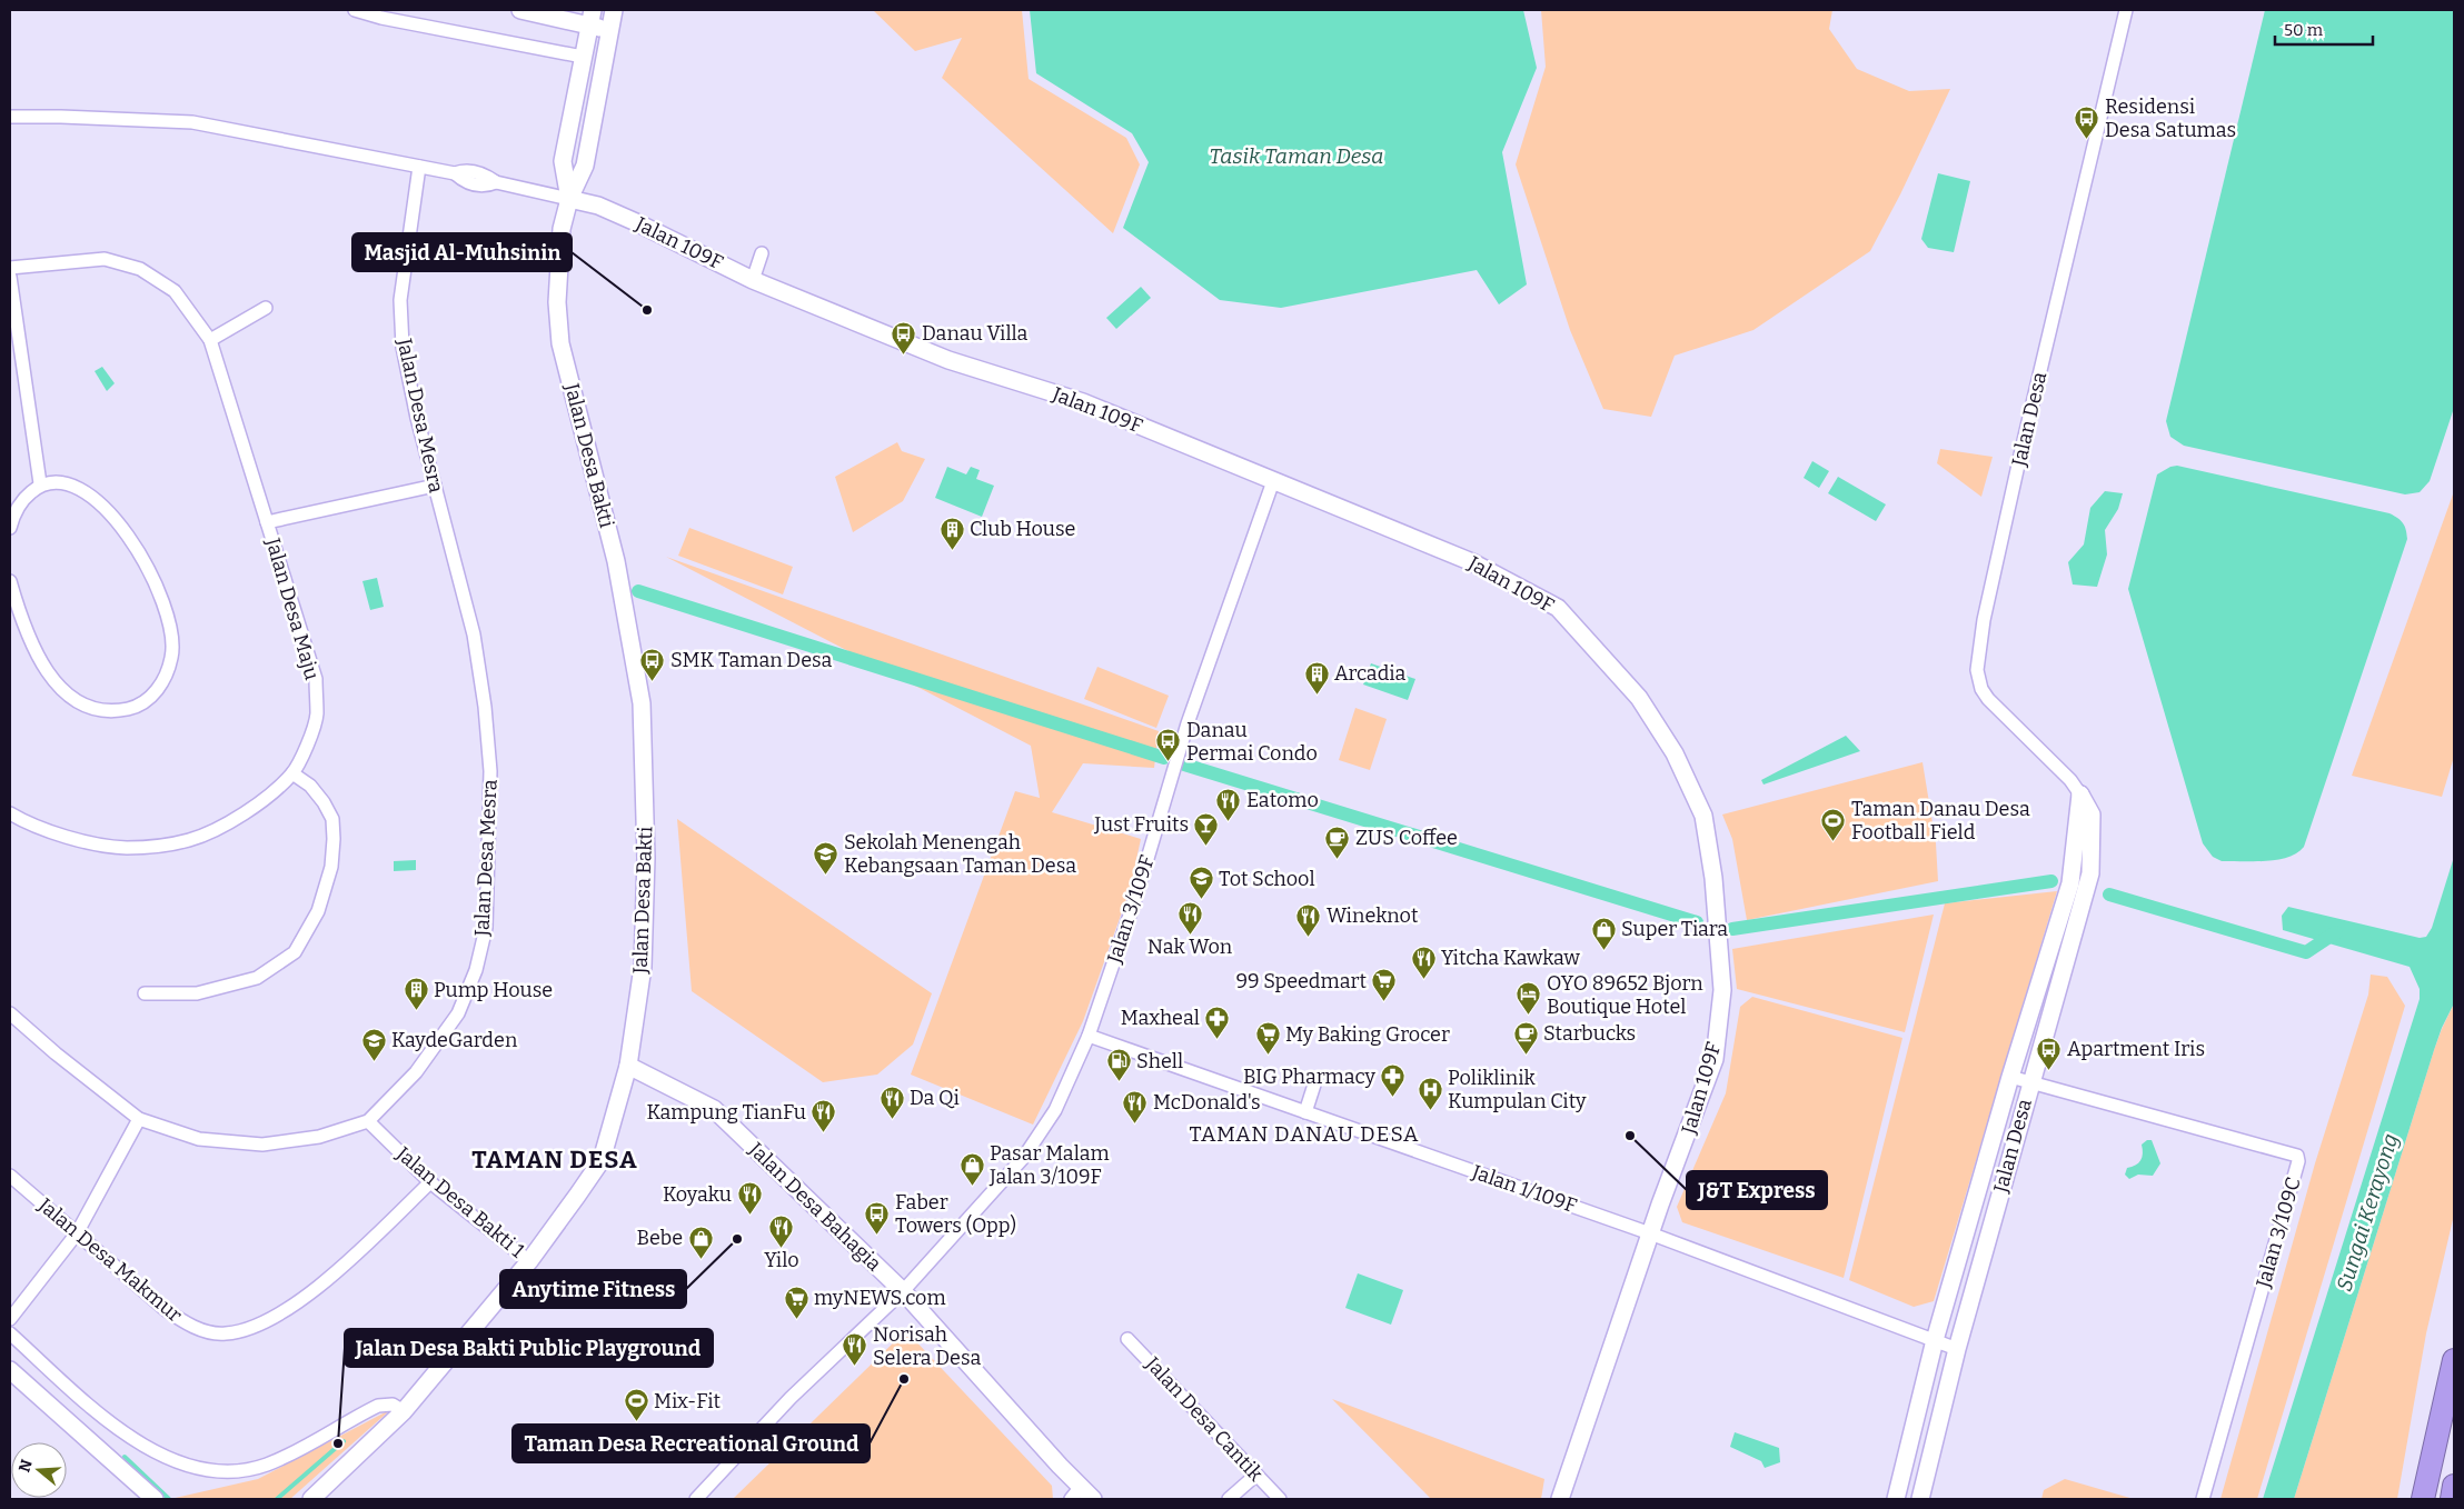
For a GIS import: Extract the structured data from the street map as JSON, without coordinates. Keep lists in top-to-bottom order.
{
  "streets": {
    "street": [
      "Jalan 109F",
      "Jalan Desa Mesra",
      "Jalan Desa",
      "Jalan Desa Bakti",
      "Jalan Desa Maju",
      "Jalan 3/109F",
      "Jalan 1/109F",
      "Jalan Desa Bakti 1",
      "Jalan Desa Bahagia",
      "Jalan 3/109C",
      "Jalan Desa Makmur",
      "Jalan Desa Cantik"
    ]
  },
  "crossings": [
    ["Jalan 109F", "Jalan Desa Bakti"],
    ["Jalan 109F", "Jalan 3/109F"],
    ["Jalan 109F", "Jalan 1/109F"],
    ["Jalan Desa Mesra", "Jalan Desa Bakti 1"],
    ["Jalan Desa", "Jalan 1/109F"],
    ["Jalan Desa", "Jalan 3/109C"],
    ["Jalan Desa Bakti", "Jalan Desa Bakti 1"],
    ["Jalan Desa Bakti", "Jalan Desa Bahagia"],
    ["Jalan 3/109F", "Jalan 1/109F"],
    ["Jalan 3/109F", "Jalan Desa Bahagia"],
    ["Jalan Desa Bakti 1", "Jalan Desa Makmur"]
  ],
  "districts": ["TAMAN DANAU DESA", "TAMAN DESA"],
  "water": ["Tasik Taman Desa", "Sungai Kerayong"],
  "places": {
    "bus stop": [
      "Residensi Desa Satumas",
      "Danau Villa",
      "SMK Taman Desa",
      "Danau Permai Condo",
      "Apartment Iris",
      "Faber Towers (Opp)"
    ],
    "other": [
      "Masjid Al-Muhsinin",
      "J&T Express",
      "Anytime Fitness",
      "Taman Desa Recreational Ground",
      "Jalan Desa Bakti Public Playground"
    ],
    "building": ["Club House", "Arcadia", "Pump House"],
    "restaurant": [
      "Eatomo",
      "Nak Won",
      "Wineknot",
      "Yitcha Kawkaw",
      "Da Qi",
      "McDonald's",
      "Kampung TianFu",
      "Koyaku",
      "Yilo",
      "Norisah Selera Desa"
    ],
    "sports": ["Taman Danau Desa Football Field", "Mix-Fit"],
    "bar": ["Just Fruits"],
    "cafe": ["ZUS Coffee", "Starbucks"],
    "school or university": ["Sekolah Menengah Kebangsaan Taman Desa", "Tot School", "KaydeGarden"],
    "shop": ["Super Tiara", "Pasar Malam Jalan 3/109F", "Bebe"],
    "supermarket": ["99 Speedmart", "My Baking Grocer", "myNEWS.com"],
    "hotel": ["OYO 89652 Bjorn Boutique Hotel"],
    "pharmacy": ["Maxheal", "BIG Pharmacy"],
    "fuel station": ["Shell"],
    "hospital": ["Poliklinik Kumpulan City"]
  },
  "scale_bar": "50 m",
  "north": "left"
}
